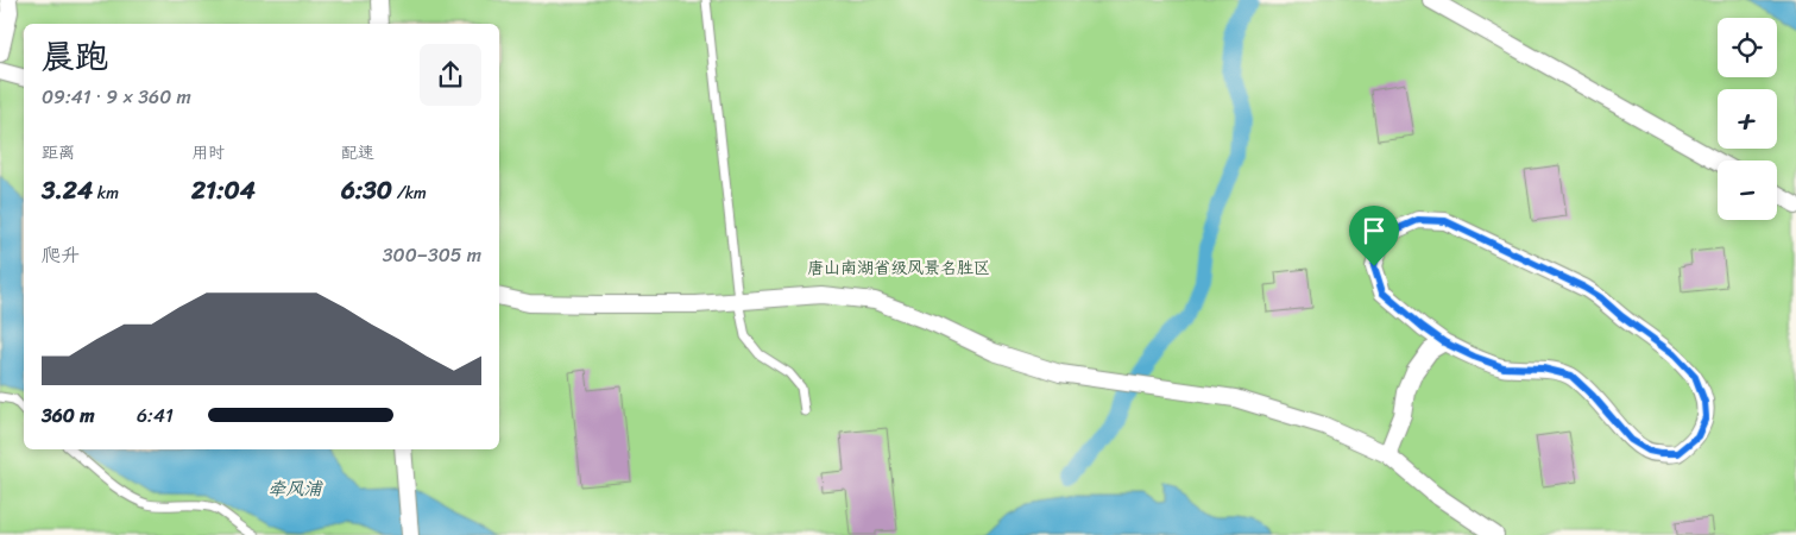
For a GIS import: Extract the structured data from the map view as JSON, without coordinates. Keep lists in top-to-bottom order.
{
  "water": ["牵风浦"],
  "parks": ["唐山南湖省级风景名胜区"],
  "page": {
    "map_buttons": ["+", "−"],
    "heading": ["晨跑", "09:41 · 9 × 360 m"],
    "stats": [
      ["距离", "3.24 km"],
      ["用时", "21:04"],
      ["配速", "6:30 /km"]
    ],
    "chart": ["爬升", "300–305 m"],
    "list": [
      {
        "name": "360 m",
        "note": "6:41"
      }
    ]
  }
}
